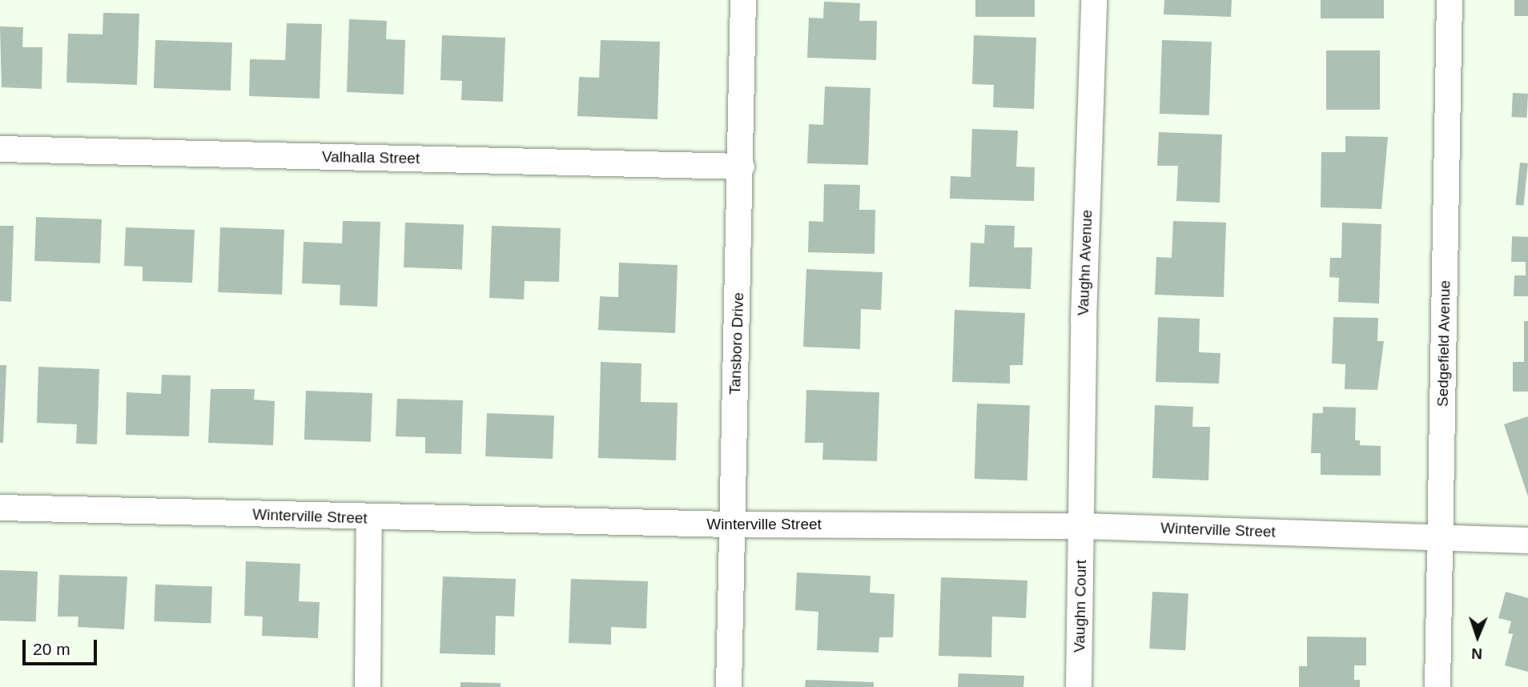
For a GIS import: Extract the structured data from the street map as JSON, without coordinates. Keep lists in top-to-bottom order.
{
  "streets": {
    "street": [
      "Valhalla Street",
      "Vaughn Avenue",
      "Tansboro Drive",
      "Sedgefield Avenue",
      "Winterville Street",
      "Vaughn Court"
    ]
  },
  "crossings": [
    ["Valhalla Street", "Tansboro Drive"],
    ["Vaughn Avenue", "Winterville Street"],
    ["Vaughn Avenue", "Vaughn Court"],
    ["Tansboro Drive", "Winterville Street"],
    ["Sedgefield Avenue", "Winterville Street"],
    ["Winterville Street", "Vaughn Court"]
  ],
  "scale_bar": "20 m",
  "north": "bottom"
}
